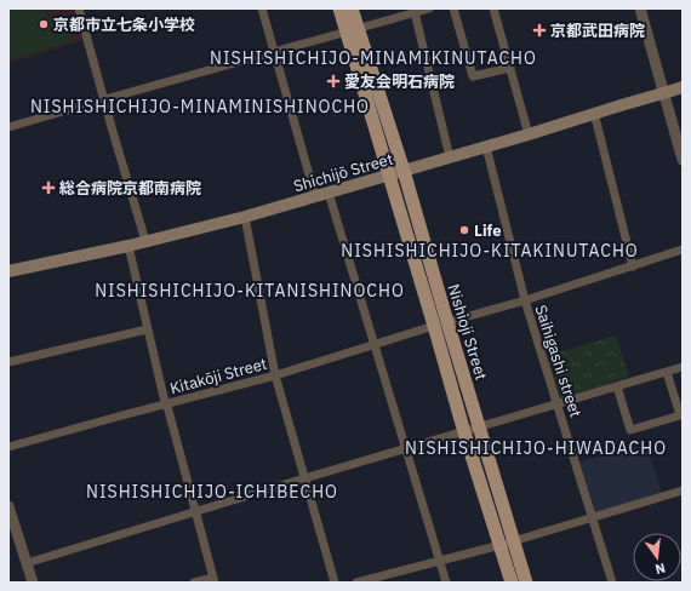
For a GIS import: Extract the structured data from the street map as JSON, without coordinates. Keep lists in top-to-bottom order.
{
  "streets": {
    "main road": ["Shichijō Street", "Nishioji Street"],
    "street": ["Saihigashi street", "Kitakōji Street"]
  },
  "crossings": [
    ["Shichijō Street", "Nishioji Street"],
    ["Shichijō Street", "Saihigashi street"],
    ["Nishioji Street", "Kitakōji Street"],
    ["Saihigashi street", "Kitakōji Street"]
  ],
  "districts": [
    "NISHISHICHIJO-MINAMIKINUTACHO",
    "NISHISHICHIJO-MINAMINISHINOCHO",
    "NISHISHICHIJO-KITAKINUTACHO",
    "NISHISHICHIJO-KITANISHINOCHO",
    "NISHISHICHIJO-HIWADACHO",
    "NISHISHICHIJO-ICHIBECHO"
  ],
  "places": {
    "other": ["京都市立七条小学校", "Life"],
    "health": ["京都武田病院", "愛友会明石病院", "総合病院京都南病院"]
  },
  "north": "bottom"
}
